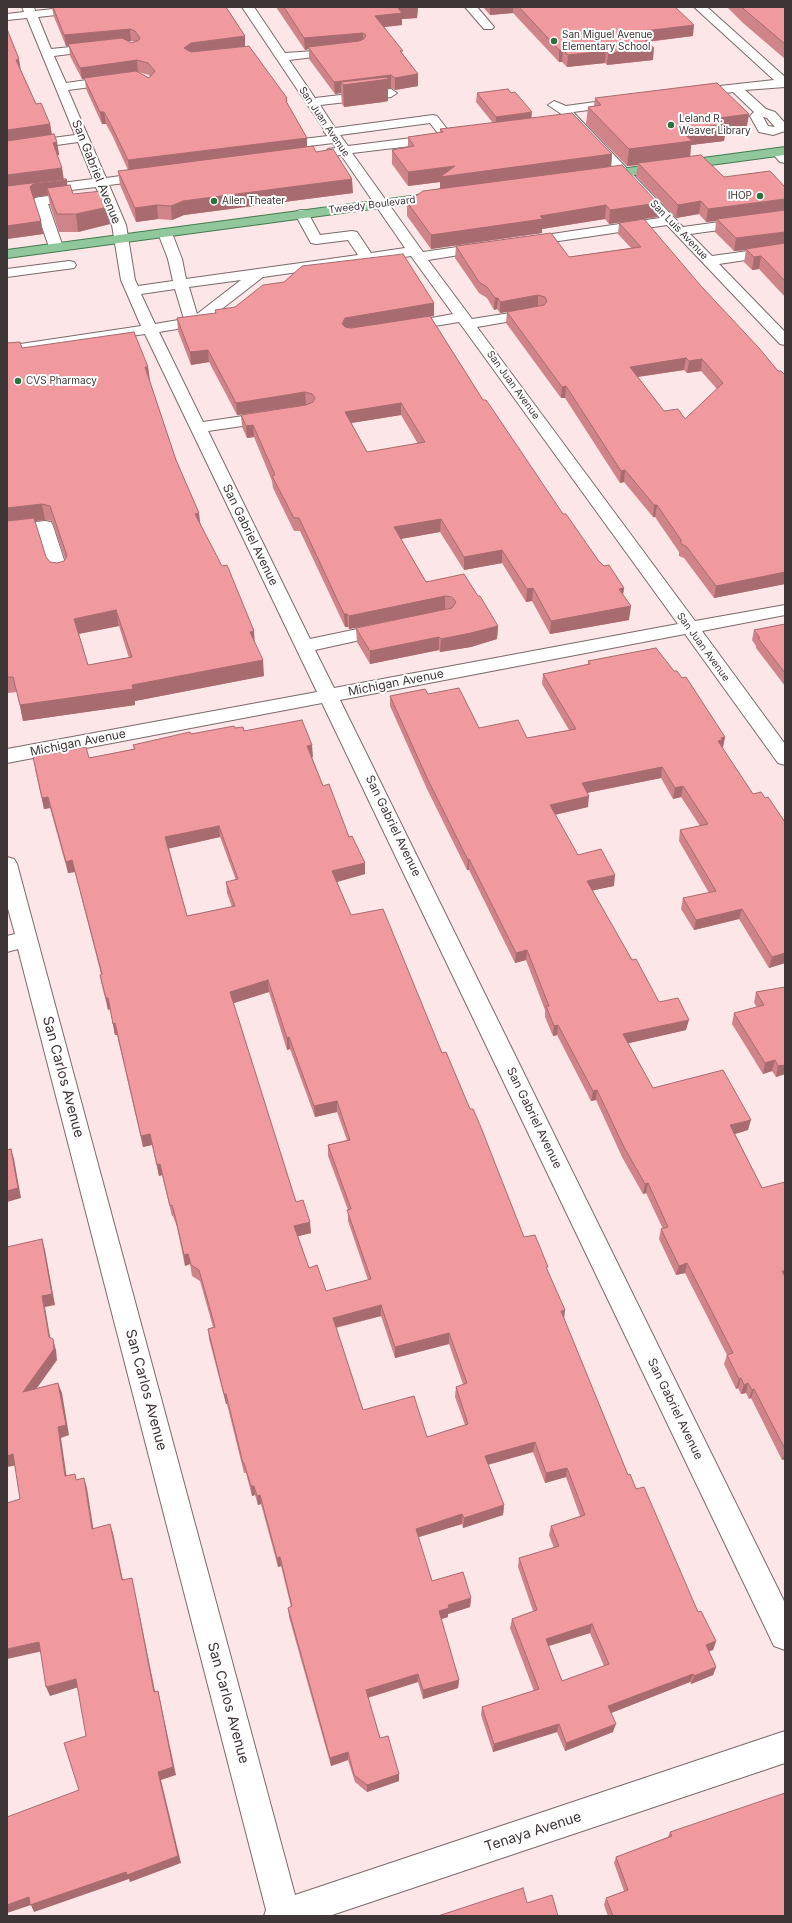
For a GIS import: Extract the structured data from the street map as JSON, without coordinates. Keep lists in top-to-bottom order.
{
  "streets": {
    "main road": ["Tweedy Boulevard"],
    "street": [
      "San Juan Avenue",
      "San Gabriel Avenue",
      "San Luis Avenue",
      "Michigan Avenue",
      "San Carlos Avenue",
      "Tenaya Avenue"
    ]
  },
  "crossings": [
    ["San Juan Avenue", "Tweedy Boulevard"],
    ["San Juan Avenue", "Michigan Avenue"],
    ["San Gabriel Avenue", "Tweedy Boulevard"],
    ["San Gabriel Avenue", "Michigan Avenue"],
    ["San Carlos Avenue", "Tenaya Avenue"]
  ],
  "places": [
    "San Miguel Avenue Elementary School",
    "Leland R. Weaver Library",
    "IHOP",
    "Allen Theater",
    "CVS Pharmacy"
  ]
}
